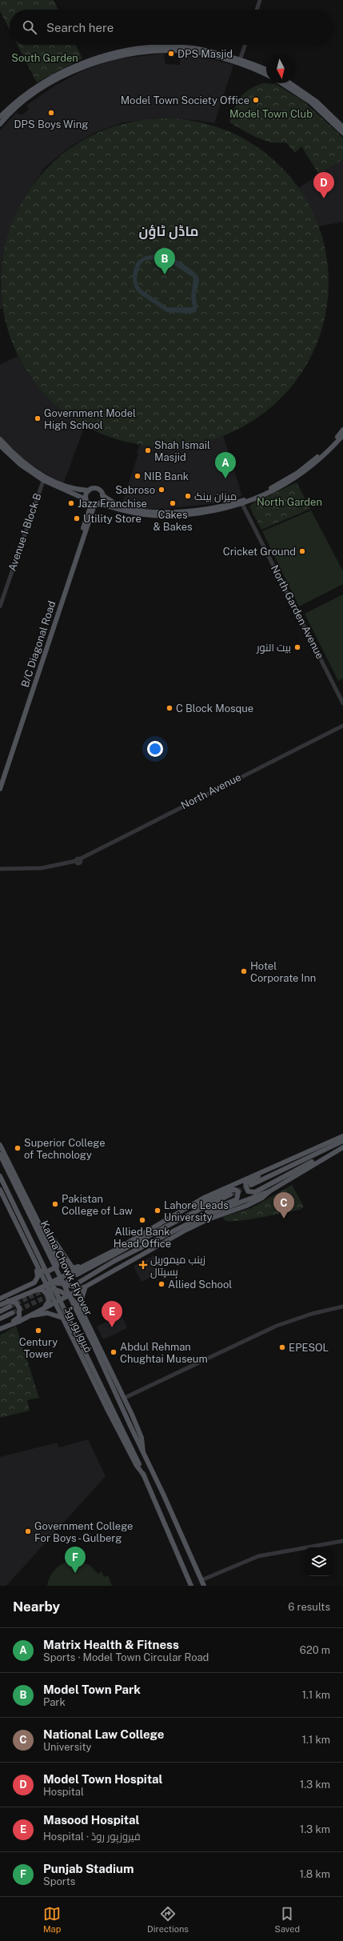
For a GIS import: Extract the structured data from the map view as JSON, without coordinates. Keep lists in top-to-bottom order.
{
  "streets": {
    "main road": ["B/C Diagonal Road", "Kalma Chowk Flyover", "فیروزپور روڈ"],
    "street": ["Avenue 1 Block B", "North Garden Avenue", "North Avenue"]
  },
  "crossings": [
    ["Kalma Chowk Flyover", "فیروزپور روڈ"]
  ],
  "districts": ["ماڈل ٹاؤن"],
  "parks": ["South Garden", "Model Town Club", "North Garden"],
  "places": {
    "other": [
      "DPS Masjid",
      "Model Town Society Office",
      "DPS Boys Wing",
      "Government Model High School",
      "Shah Ismail Masjid",
      "NIB Bank",
      "Sabroso",
      "میزان بینک",
      "Jazz Franchise",
      "Cakes & Bakes",
      "Utility Store",
      "Cricket Ground",
      "بیت النور",
      "C Block Mosque",
      "Hotel Corporate Inn",
      "Superior College of Technology",
      "Pakistan College of Law",
      "Lahore Leads University",
      "Allied Bank Head Office",
      "Allied School",
      "Century Tower",
      "EPESOL",
      "Abdul Rehman Chughtai Museum",
      "Government College For Boys - Gulberg"
    ],
    "health": ["زینب میموریل ہسپتال"]
  },
  "north": "bottom",
  "page": {
    "search": "Search here",
    "pins": [
      "D",
      "B",
      "A",
      "C",
      "E",
      "F"
    ],
    "heading": ["Nearby", "6 results"],
    "list": [
      {
        "mark": "A",
        "name": "Matrix Health & Fitness",
        "note": "Sports · Model Town Circular Road",
        "value": "620 m"
      },
      {
        "mark": "B",
        "name": "Model Town Park",
        "note": "Park",
        "value": "1.1 km"
      },
      {
        "mark": "C",
        "name": "National Law College",
        "note": "University",
        "value": "1.1 km"
      },
      {
        "mark": "D",
        "name": "Model Town Hospital",
        "note": "Hospital",
        "value": "1.3 km"
      },
      {
        "mark": "E",
        "name": "Masood Hospital",
        "note": "Hospital · فیروزپور روڈ",
        "value": "1.3 km"
      },
      {
        "mark": "F",
        "name": "Punjab Stadium",
        "note": "Sports",
        "value": "1.8 km"
      }
    ],
    "nav": ["Map", "Directions", "Saved"]
  }
}
